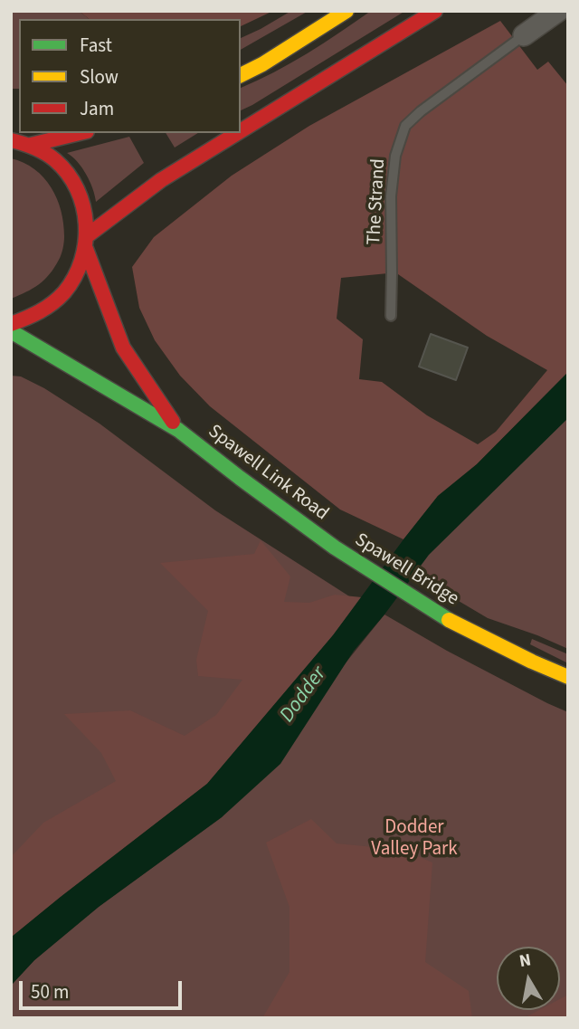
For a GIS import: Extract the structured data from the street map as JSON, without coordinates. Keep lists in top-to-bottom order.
{
  "streets": {
    "street": ["Spawell Link Road", "Spawell Bridge"],
    "lane": ["The Strand"]
  },
  "crossings": [
    ["Spawell Link Road", "Spawell Bridge"]
  ],
  "water": ["Dodder"],
  "parks": ["Dodder Valley Park"],
  "legend": ["Fast", "Slow", "Jam"],
  "scale_bar": "50 m",
  "north": "top"
}
